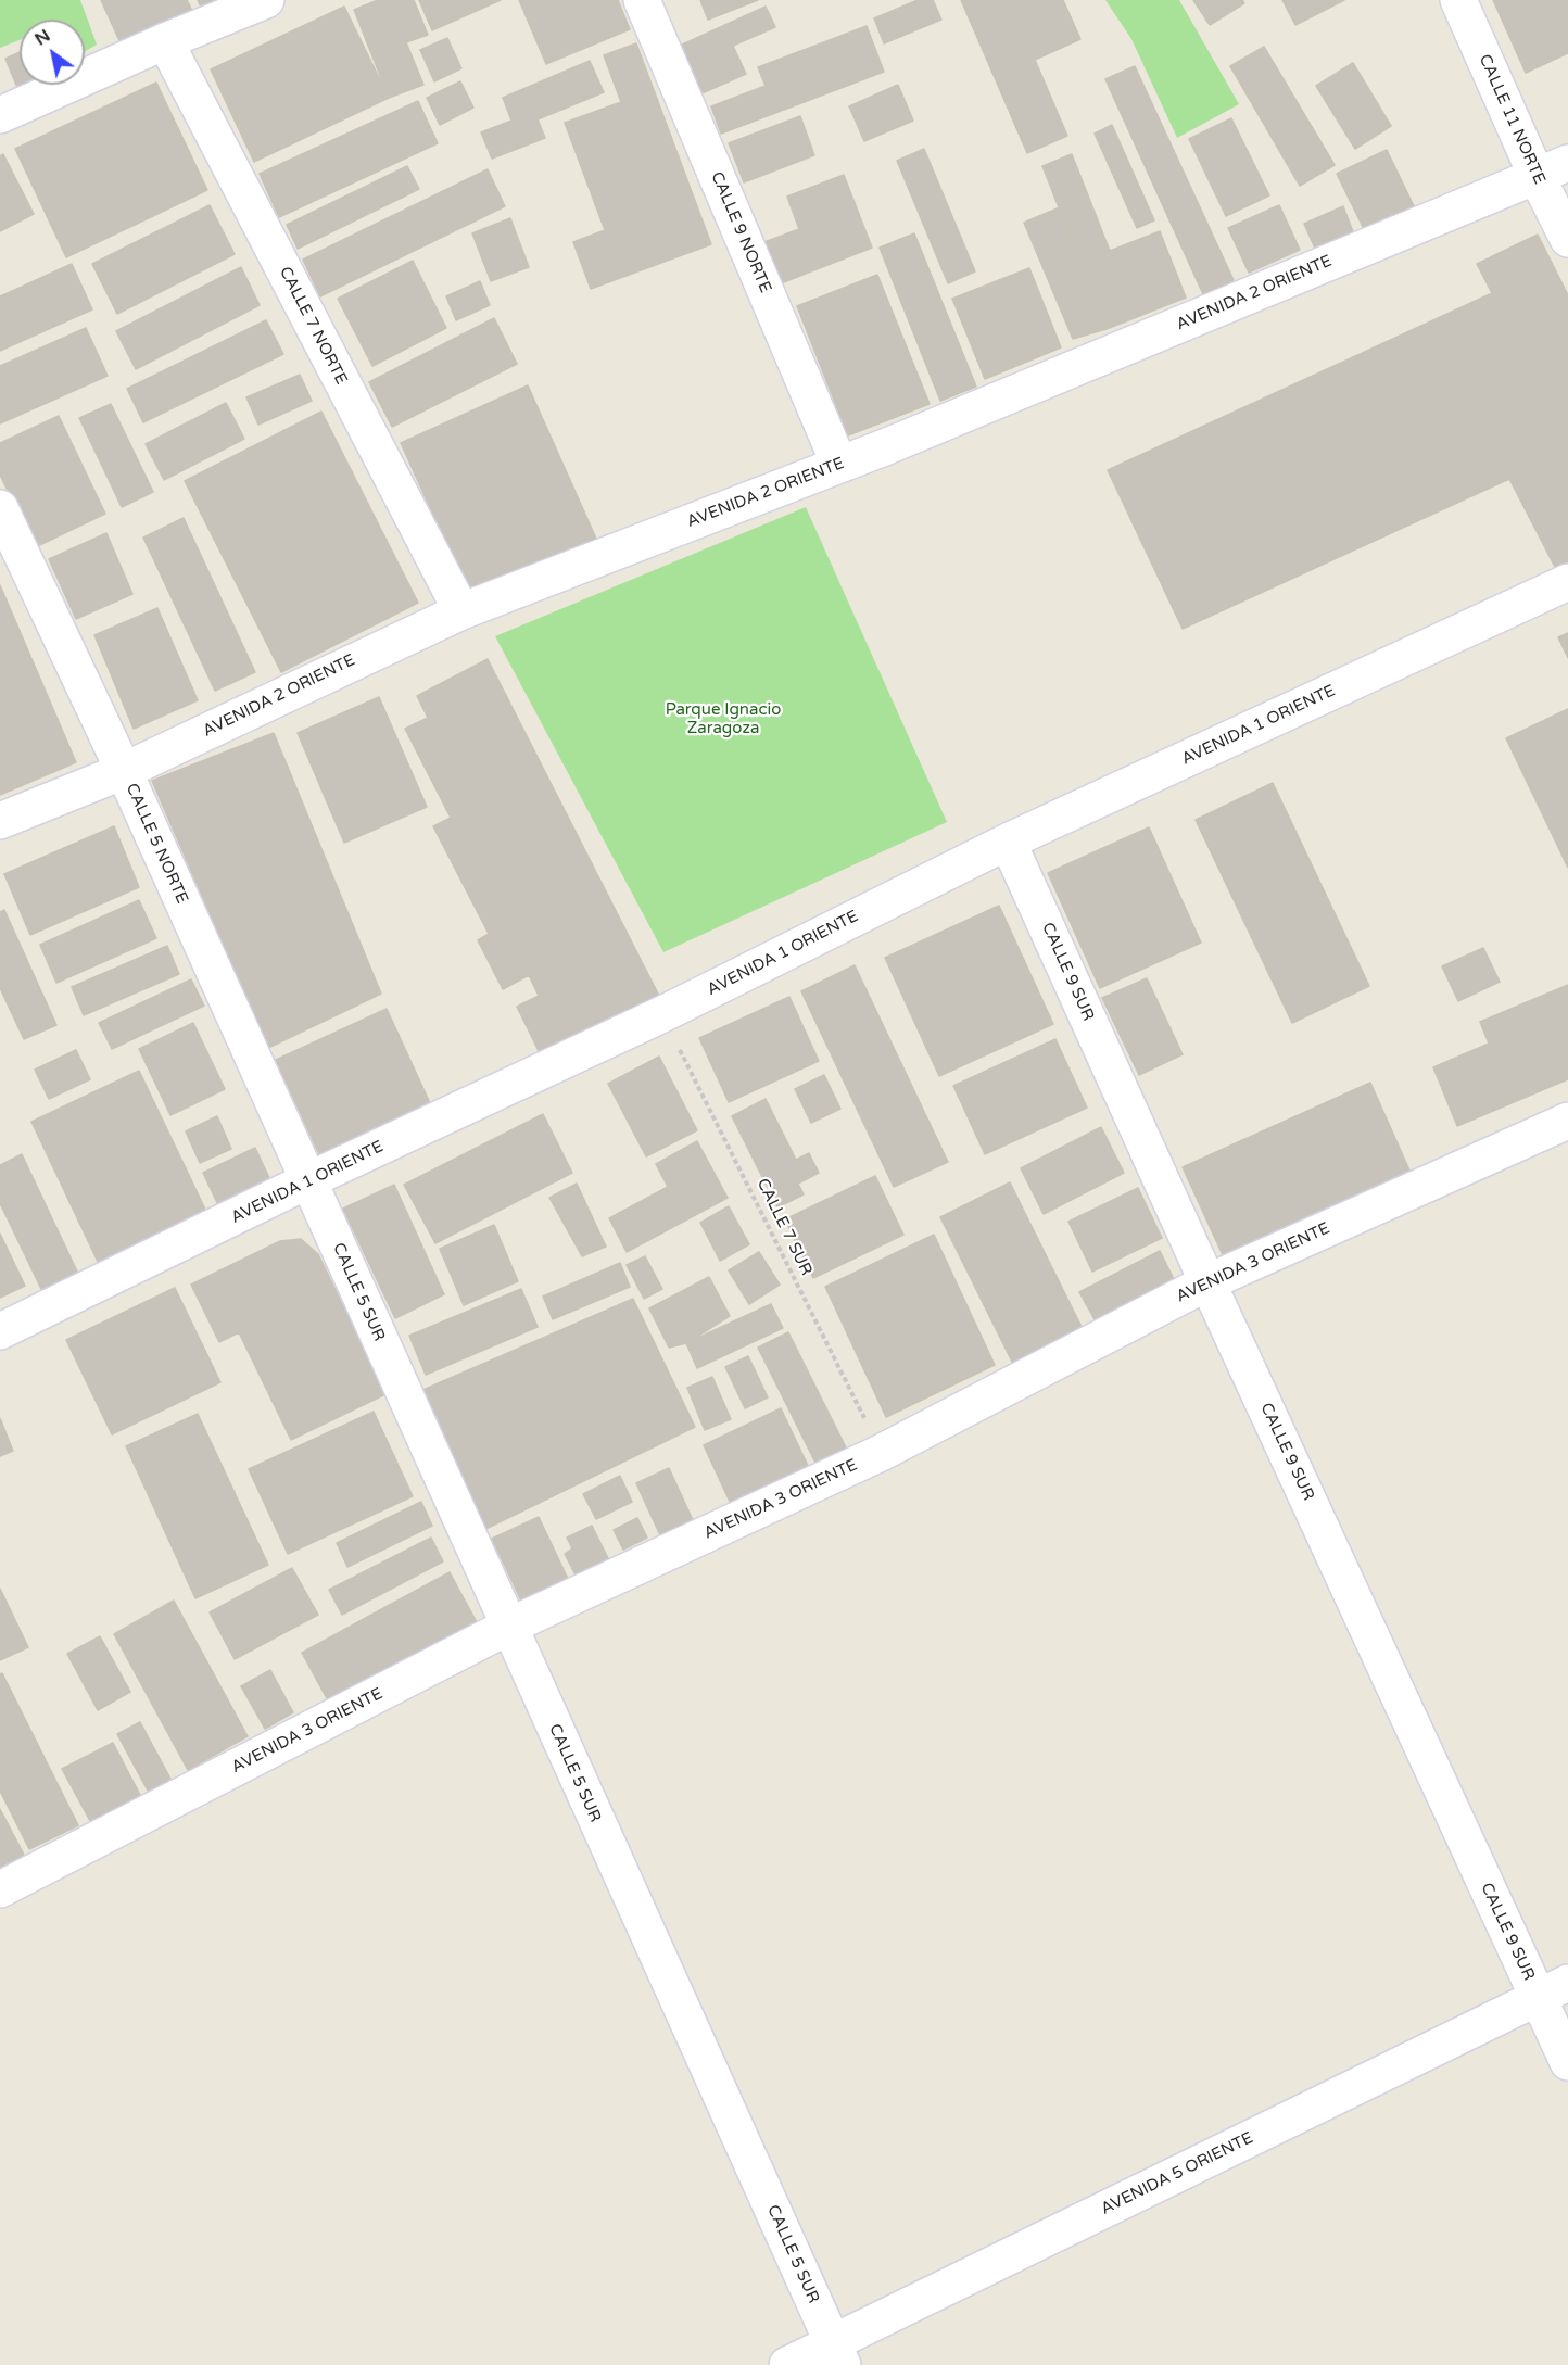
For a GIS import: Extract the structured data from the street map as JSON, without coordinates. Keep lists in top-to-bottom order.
{
  "streets": {
    "street": [
      "CALLE 11 NORTE",
      "CALLE 9 NORTE",
      "AVENIDA 2 ORIENTE",
      "CALLE 7 NORTE",
      "AVENIDA 1 ORIENTE",
      "CALLE 5 NORTE",
      "CALLE 9 SUR",
      "AVENIDA 3 ORIENTE",
      "CALLE 5 SUR",
      "AVENIDA 5 ORIENTE"
    ],
    "path": ["CALLE 7 SUR"]
  },
  "crossings": [
    ["CALLE 11 NORTE", "AVENIDA 2 ORIENTE"],
    ["CALLE 9 NORTE", "AVENIDA 2 ORIENTE"],
    ["AVENIDA 2 ORIENTE", "CALLE 7 NORTE"],
    ["AVENIDA 2 ORIENTE", "CALLE 5 NORTE"],
    ["AVENIDA 1 ORIENTE", "CALLE 5 NORTE"],
    ["AVENIDA 1 ORIENTE", "CALLE 9 SUR"],
    ["AVENIDA 1 ORIENTE", "CALLE 7 SUR"],
    ["AVENIDA 1 ORIENTE", "CALLE 5 SUR"],
    ["CALLE 5 NORTE", "CALLE 5 SUR"],
    ["CALLE 9 SUR", "AVENIDA 3 ORIENTE"],
    ["CALLE 9 SUR", "AVENIDA 5 ORIENTE"],
    ["CALLE 7 SUR", "AVENIDA 3 ORIENTE"],
    ["AVENIDA 3 ORIENTE", "CALLE 5 SUR"],
    ["CALLE 5 SUR", "AVENIDA 5 ORIENTE"]
  ],
  "parks": ["Parque Ignacio Zaragoza"],
  "north": "top left"
}
